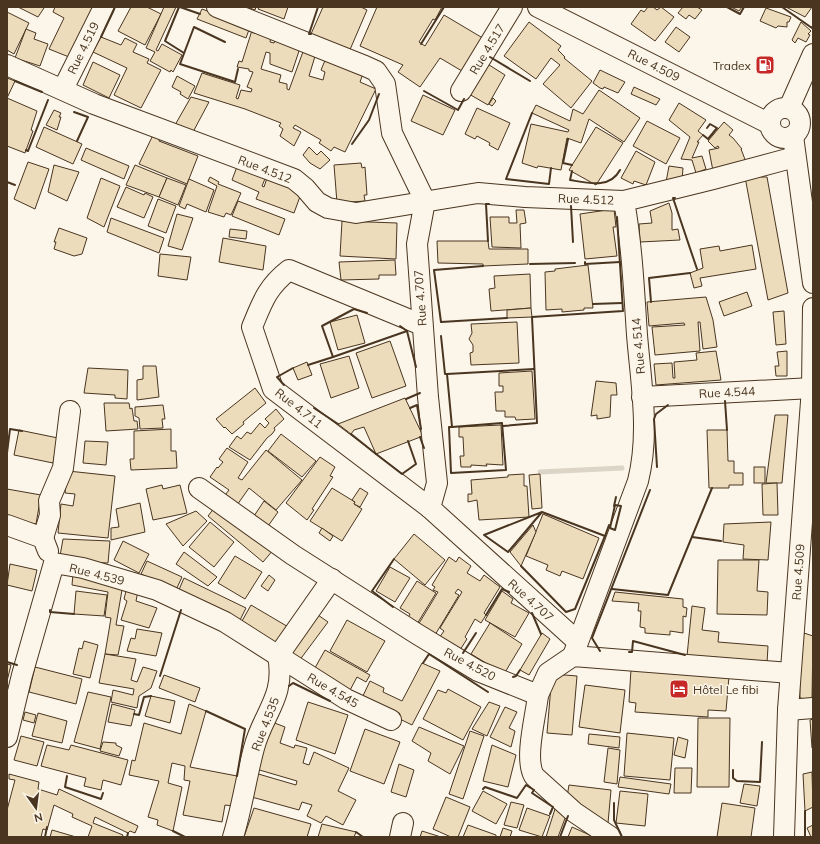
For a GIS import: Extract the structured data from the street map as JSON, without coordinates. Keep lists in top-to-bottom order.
{
  "streets": {
    "street": [
      "Rue 4.519",
      "Rue 4.517",
      "Rue 4.509",
      "Rue 4.512",
      "Rue 4.707",
      "Rue 4.514",
      "Rue 4.544",
      "Rue 4.711",
      "Rue 4.539",
      "Rue 4.520",
      "Rue 4.545",
      "Rue 4.535"
    ]
  },
  "crossings": [
    ["Rue 4.519", "Rue 4.512"],
    ["Rue 4.509", "Rue 4.544"],
    ["Rue 4.512", "Rue 4.707"],
    ["Rue 4.512", "Rue 4.514"],
    ["Rue 4.707", "Rue 4.514"],
    ["Rue 4.707", "Rue 4.711"],
    ["Rue 4.514", "Rue 4.544"],
    ["Rue 4.539", "Rue 4.545"],
    ["Rue 4.539", "Rue 4.535"],
    ["Rue 4.545", "Rue 4.535"]
  ],
  "places": {
    "fuel station": ["Tradex"],
    "hotel": ["Hôtel Le fibi"]
  },
  "north": "bottom"
}
